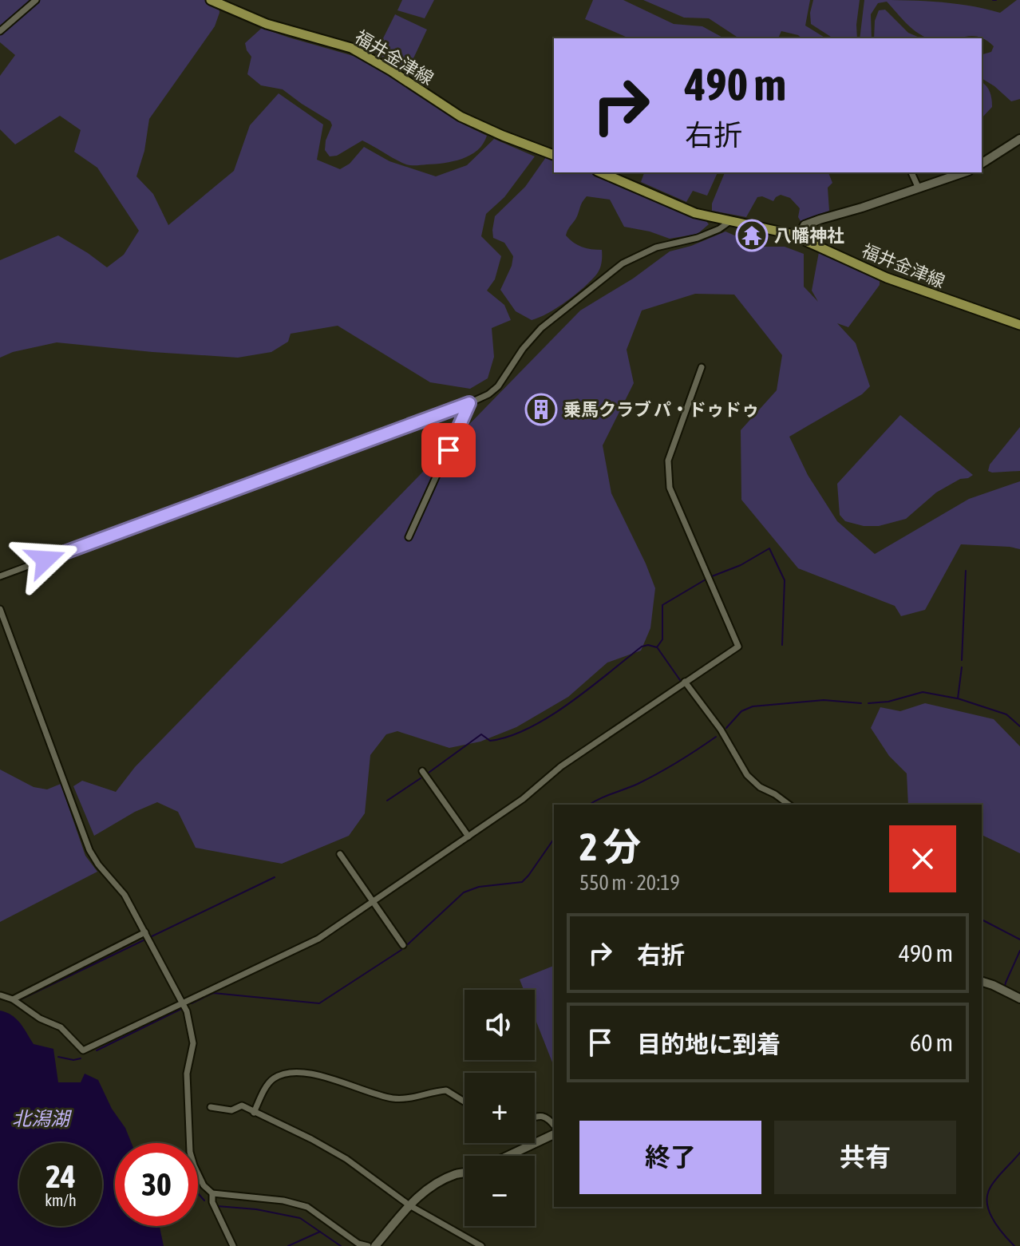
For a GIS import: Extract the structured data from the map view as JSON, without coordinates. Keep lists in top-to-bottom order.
{
  "streets": {
    "main road": ["福井金津線"]
  },
  "water": ["北潟湖"],
  "places": {
    "temple": ["八幡神社"],
    "building": ["乗馬クラブ パ・ドゥドゥ"]
  },
  "page": {
    "turn": ["490 m", "右折"],
    "heading": ["2 分", "550 m · 20:19"],
    "list": [
      {
        "name": "右折",
        "value": "490 m"
      },
      {
        "name": "目的地に到着",
        "value": "60 m"
      }
    ],
    "map_buttons": ["+", "−"],
    "buttons": ["終了", "共有"],
    "speed": "24 km/h",
    "limit": "30"
  }
}
